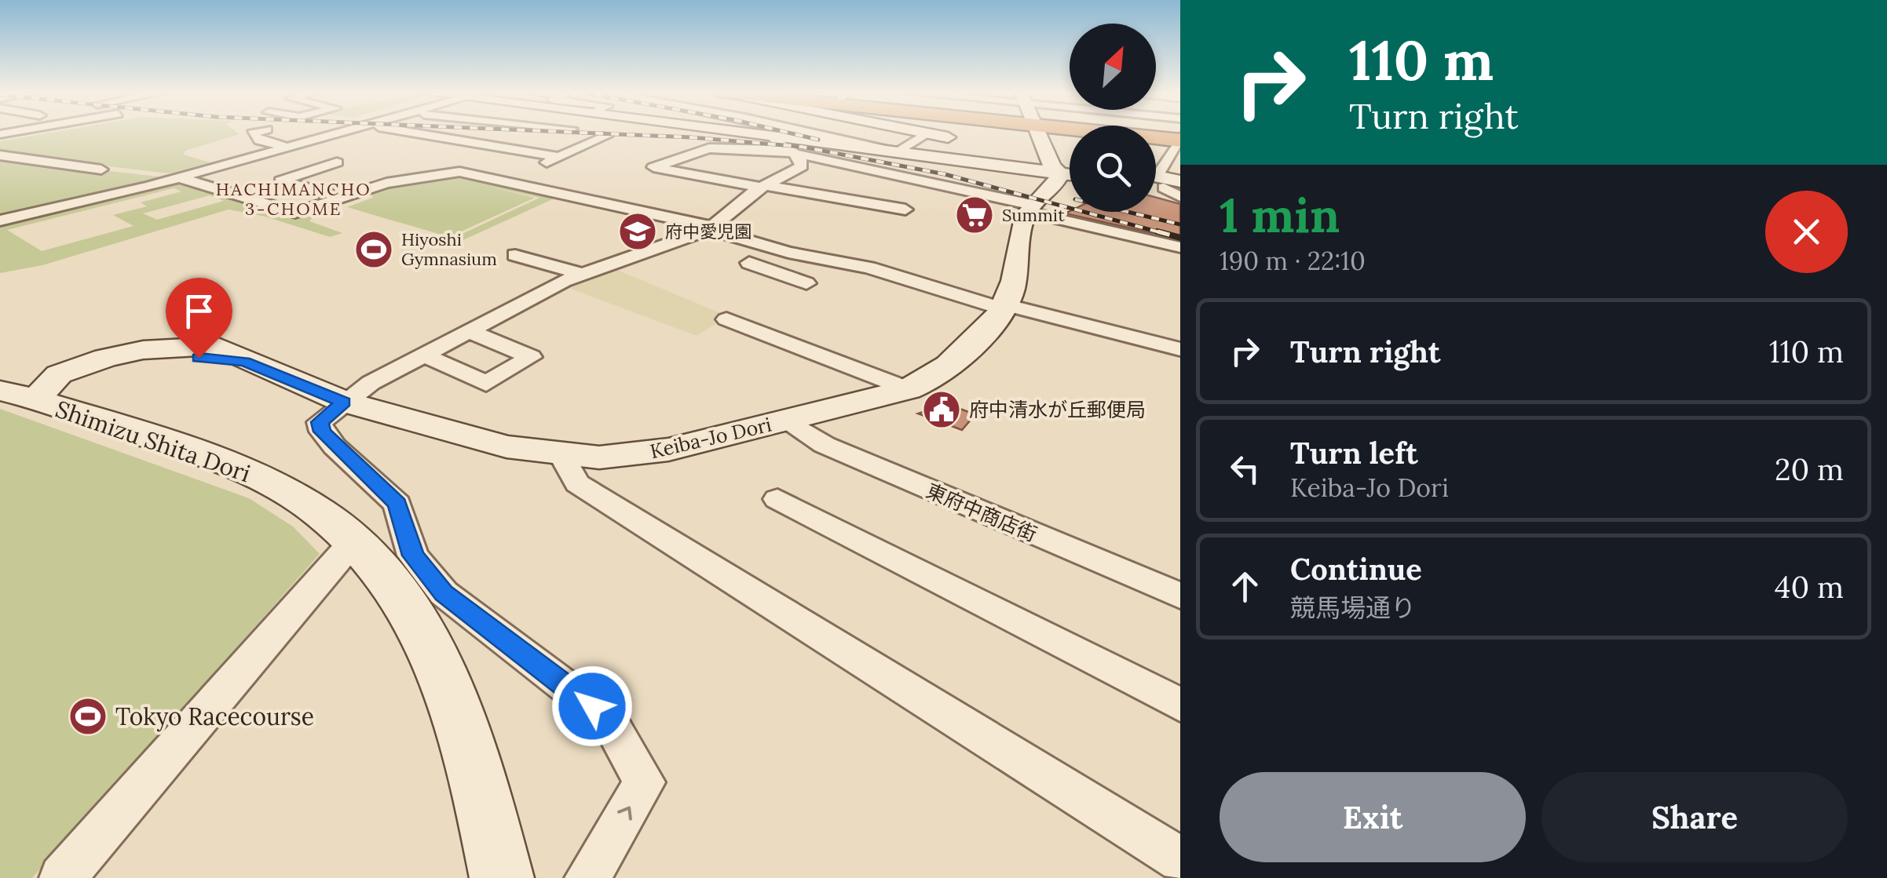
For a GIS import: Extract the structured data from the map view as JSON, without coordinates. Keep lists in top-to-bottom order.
{
  "streets": {
    "street": ["Keiba-Jo Dori", "Shimizu Shita Dori", "東府中商店街"]
  },
  "crossings": [
    ["Keiba-Jo Dori", "Shimizu Shita Dori"],
    ["Keiba-Jo Dori", "東府中商店街"]
  ],
  "districts": ["HACHIMANCHO 3-CHOME"],
  "places": {
    "supermarket": ["Summit"],
    "school or university": ["府中愛児園"],
    "sports": ["Hiyoshi Gymnasium", "Tokyo Racecourse"],
    "public building": ["府中清水が丘郵便局"]
  },
  "north": "top right",
  "page": {
    "turn": ["110 m", "Turn right"],
    "heading": ["1 min", "190 m · 22:10"],
    "list": [
      {
        "name": "Turn right",
        "value": "110 m"
      },
      {
        "name": "Turn left",
        "note": "Keiba-Jo Dori",
        "value": "20 m"
      },
      {
        "name": "Continue",
        "note": "競馬場通り",
        "value": "40 m"
      }
    ],
    "buttons": ["Exit", "Share"]
  }
}
